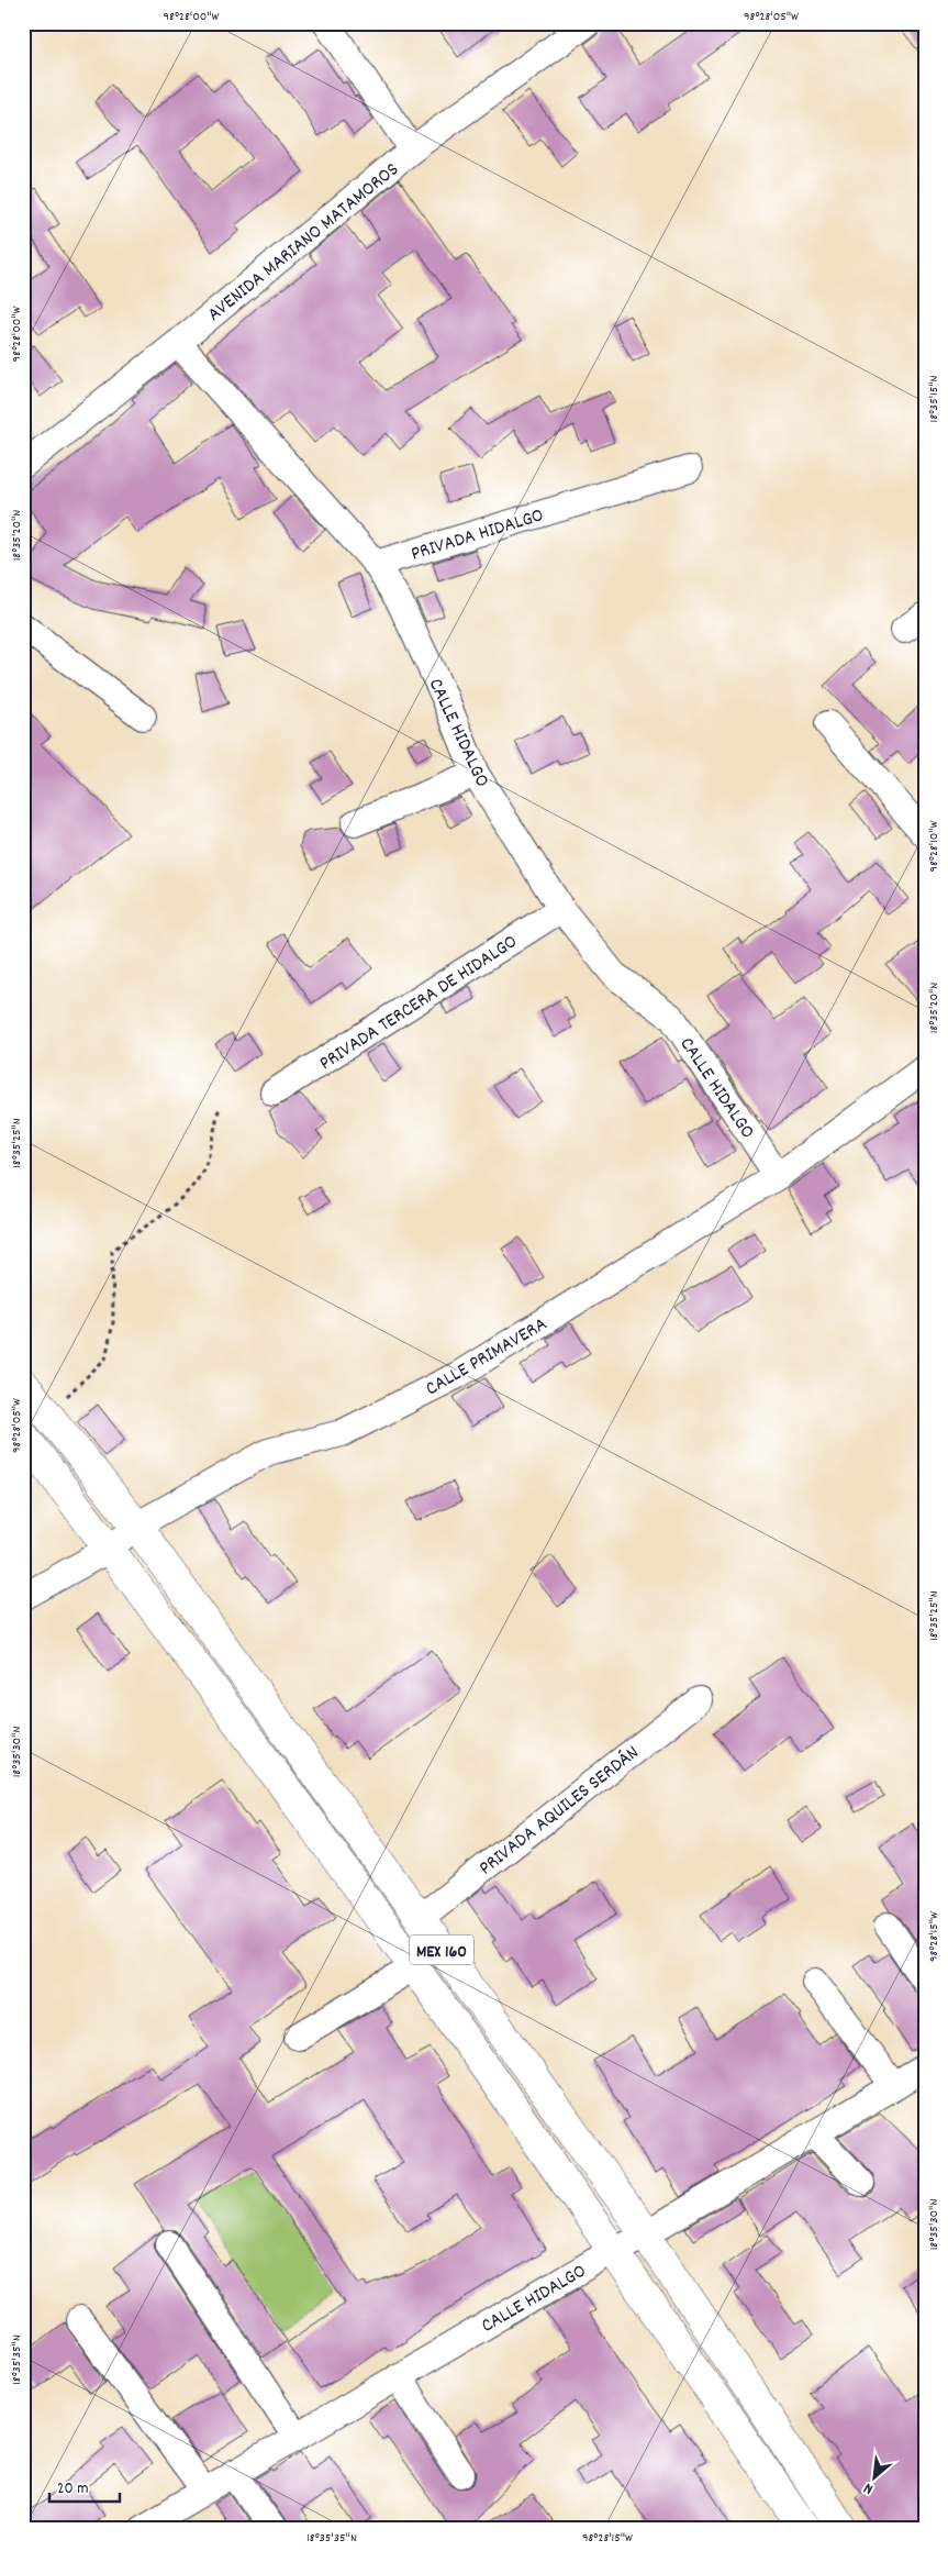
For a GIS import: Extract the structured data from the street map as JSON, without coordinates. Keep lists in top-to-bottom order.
{
  "streets": {
    "main road": ["MEX 160"],
    "street": [
      "AVENIDA MARIANO MATAMOROS",
      "PRIVADA HIDALGO",
      "CALLE HIDALGO",
      "PRIVADA TERCERA DE HIDALGO",
      "CALLE PRIMAVERA",
      "PRIVADA AQUILES SERDÁN"
    ]
  },
  "crossings": [
    ["AVENIDA MARIANO MATAMOROS", "CALLE HIDALGO"],
    ["PRIVADA HIDALGO", "CALLE HIDALGO"],
    ["CALLE HIDALGO", "PRIVADA TERCERA DE HIDALGO"],
    ["CALLE HIDALGO", "CALLE PRIMAVERA"],
    ["CALLE HIDALGO", "MEX 160"],
    ["CALLE PRIMAVERA", "MEX 160"],
    ["PRIVADA AQUILES SERDÁN", "MEX 160"]
  ],
  "scale_bar": "20 m",
  "north": "bottom left",
  "coordinates": [
    "98°28'00\"W",
    "98°28'05\"W",
    "18°35'15\"N",
    "18°35'20\"N",
    "98°28'10\"W",
    "18°35'25\"N",
    "18°35'30\"N",
    "98°28'15\"W",
    "18°35'35\"N"
  ]
}
